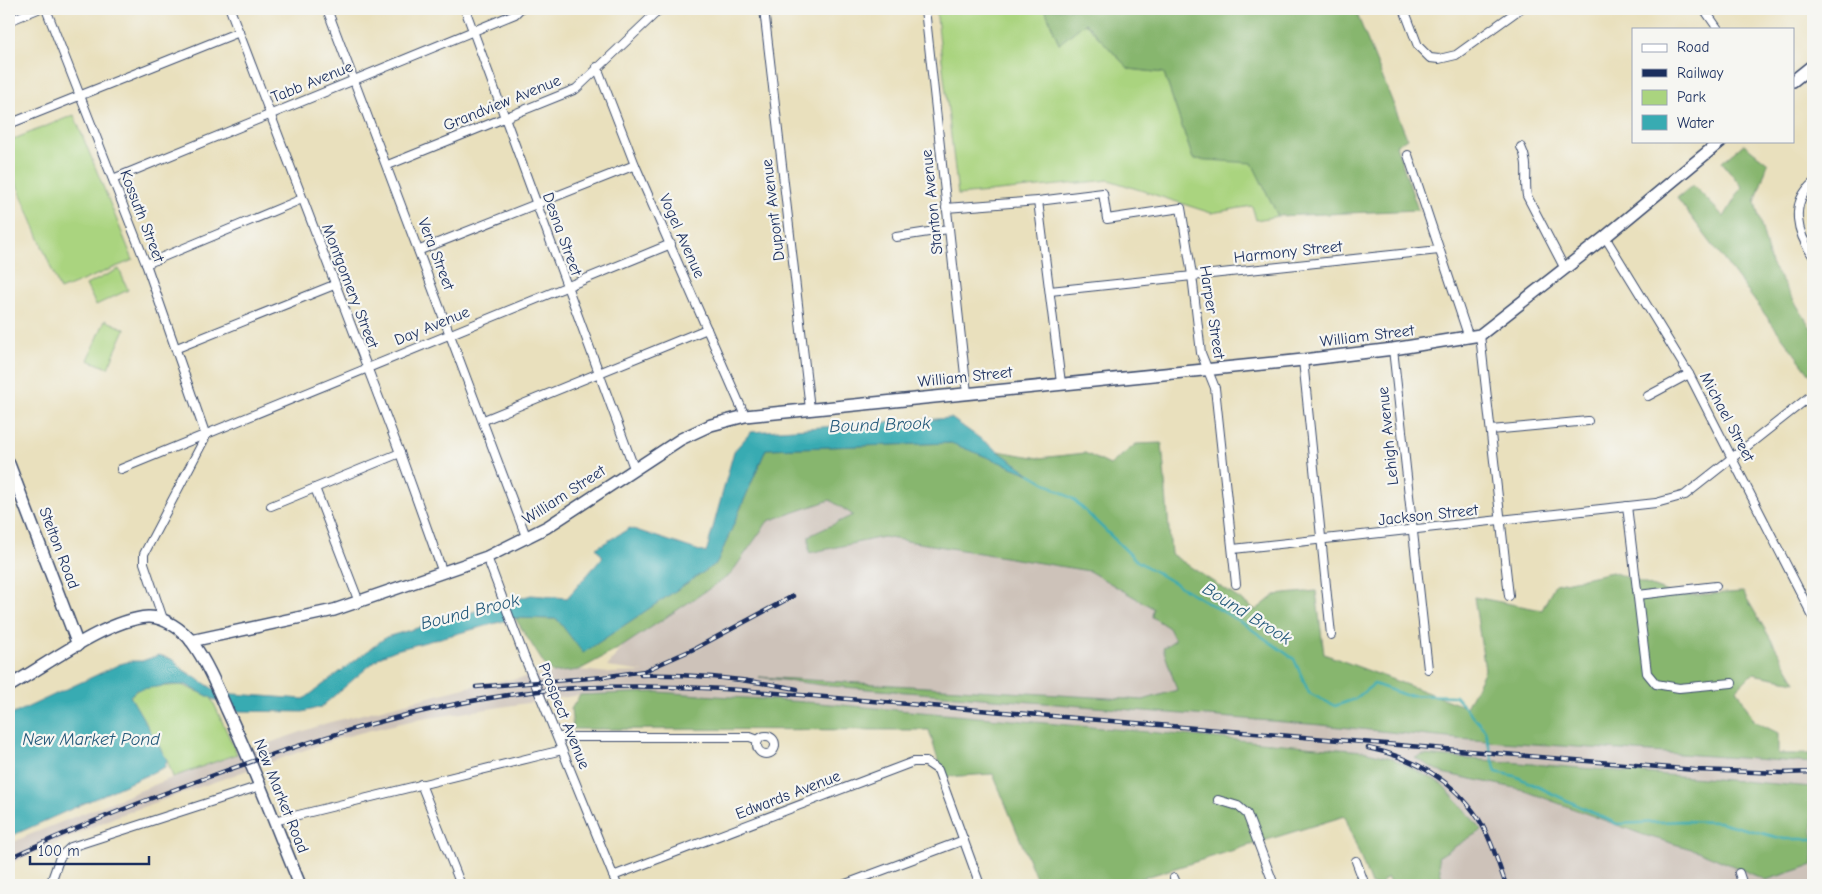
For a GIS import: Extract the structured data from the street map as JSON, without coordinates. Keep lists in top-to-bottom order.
{
  "streets": {
    "main road": ["William Street", "Stelton Road", "New Market Road"],
    "street": [
      "Tabb Avenue",
      "Grandview Avenue",
      "Stanton Avenue",
      "Dupont Avenue",
      "Kossuth Street",
      "Desna Street",
      "Vogel Avenue",
      "Harmony Street",
      "Vera Street",
      "Montgomery Street",
      "Harper Street",
      "Day Avenue",
      "Michael Street",
      "Lehigh Avenue",
      "Jackson Street",
      "Prospect Avenue",
      "Edwards Avenue"
    ]
  },
  "crossings": [
    ["Tabb Avenue", "Kossuth Street"],
    ["Tabb Avenue", "Desna Street"],
    ["Tabb Avenue", "Vera Street"],
    ["Tabb Avenue", "Montgomery Street"],
    ["Grandview Avenue", "Desna Street"],
    ["Grandview Avenue", "Vogel Avenue"],
    ["Grandview Avenue", "Vera Street"],
    ["Stanton Avenue", "William Street"],
    ["Dupont Avenue", "William Street"],
    ["Kossuth Street", "Day Avenue"],
    ["Desna Street", "Day Avenue"],
    ["Desna Street", "William Street"],
    ["Vogel Avenue", "Day Avenue"],
    ["Vogel Avenue", "William Street"],
    ["Harmony Street", "Harper Street"],
    ["Vera Street", "Day Avenue"],
    ["Vera Street", "William Street"],
    ["Montgomery Street", "Day Avenue"],
    ["Montgomery Street", "William Street"],
    ["Harper Street", "William Street"],
    ["Harper Street", "Jackson Street"],
    ["William Street", "Michael Street"],
    ["William Street", "Lehigh Avenue"],
    ["William Street", "Prospect Avenue"],
    ["William Street", "New Market Road"],
    ["Michael Street", "Jackson Street"],
    ["Lehigh Avenue", "Jackson Street"],
    ["Prospect Avenue", "Edwards Avenue"]
  ],
  "water": ["Bound Brook", "New Market Pond"],
  "legend": [
    "Road",
    "Railway",
    "Park",
    "Water"
  ],
  "scale_bar": "100 m"
}
